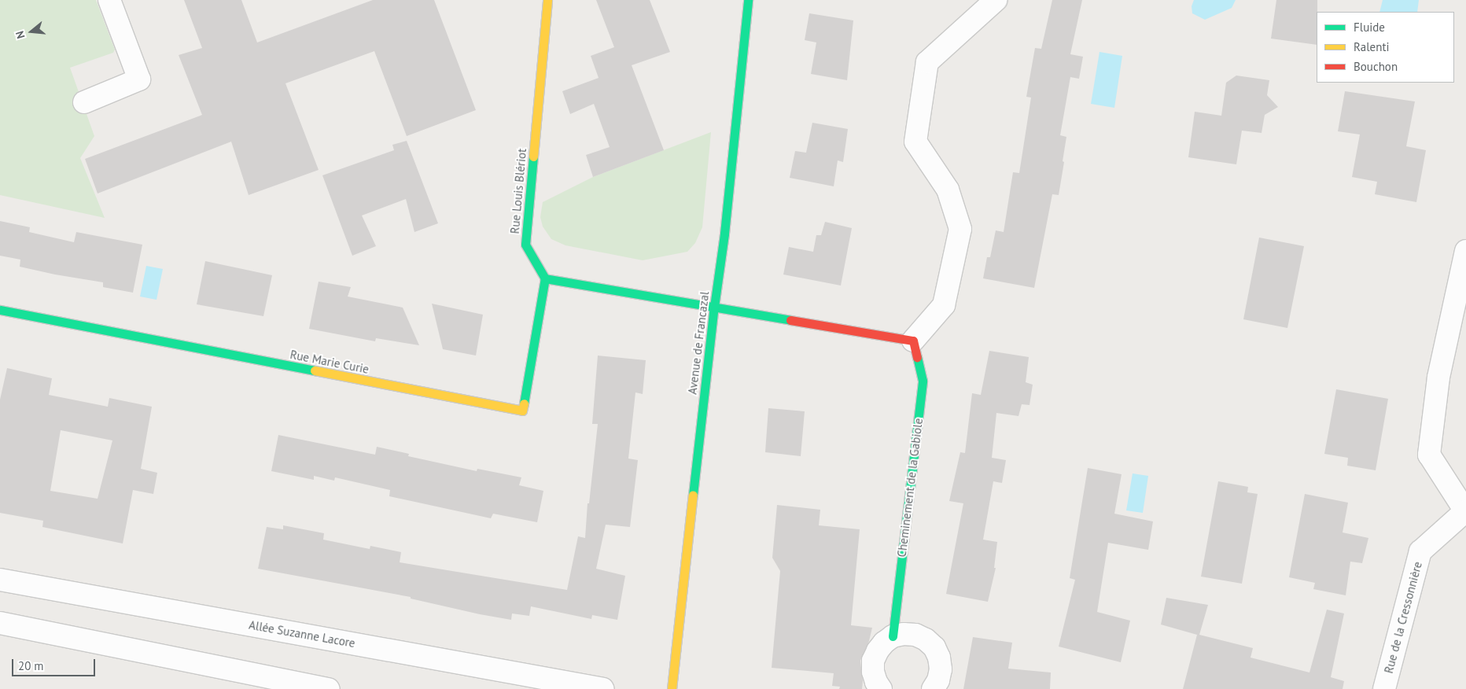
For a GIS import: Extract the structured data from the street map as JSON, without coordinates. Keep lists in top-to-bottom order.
{
  "streets": {
    "street": [
      "Rue Louis Blériot",
      "Avenue de Francazal",
      "Rue Marie Curie",
      "Cheminement de la Gabiole",
      "Rue de la Cressonnière",
      "Allée Suzanne Lacore"
    ]
  },
  "crossings": [
    ["Rue Louis Blériot", "Rue Marie Curie"]
  ],
  "legend": ["Fluide", "Ralenti", "Bouchon"],
  "scale_bar": "20 m",
  "north": "left"
}
